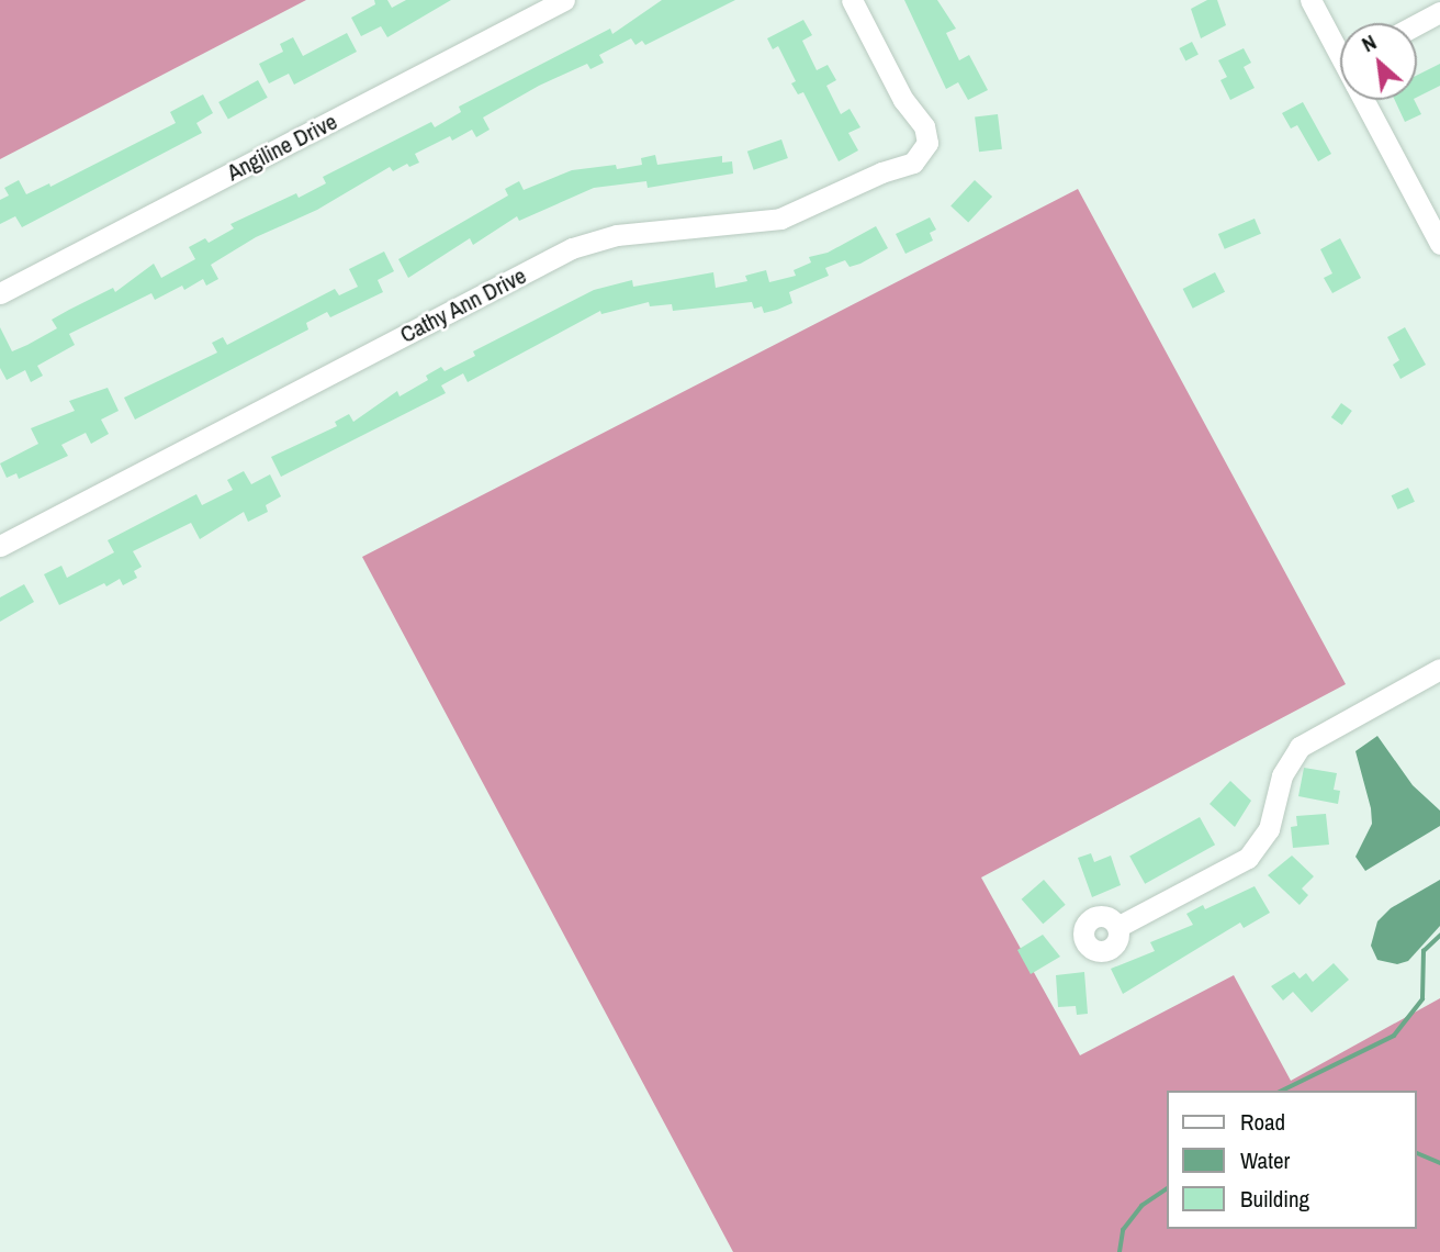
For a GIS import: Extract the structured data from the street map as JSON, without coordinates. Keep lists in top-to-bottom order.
{
  "streets": {
    "street": ["Angiline Drive", "Cathy Ann Drive"]
  },
  "legend": ["Road", "Water", "Building"],
  "north": "top left"
}
